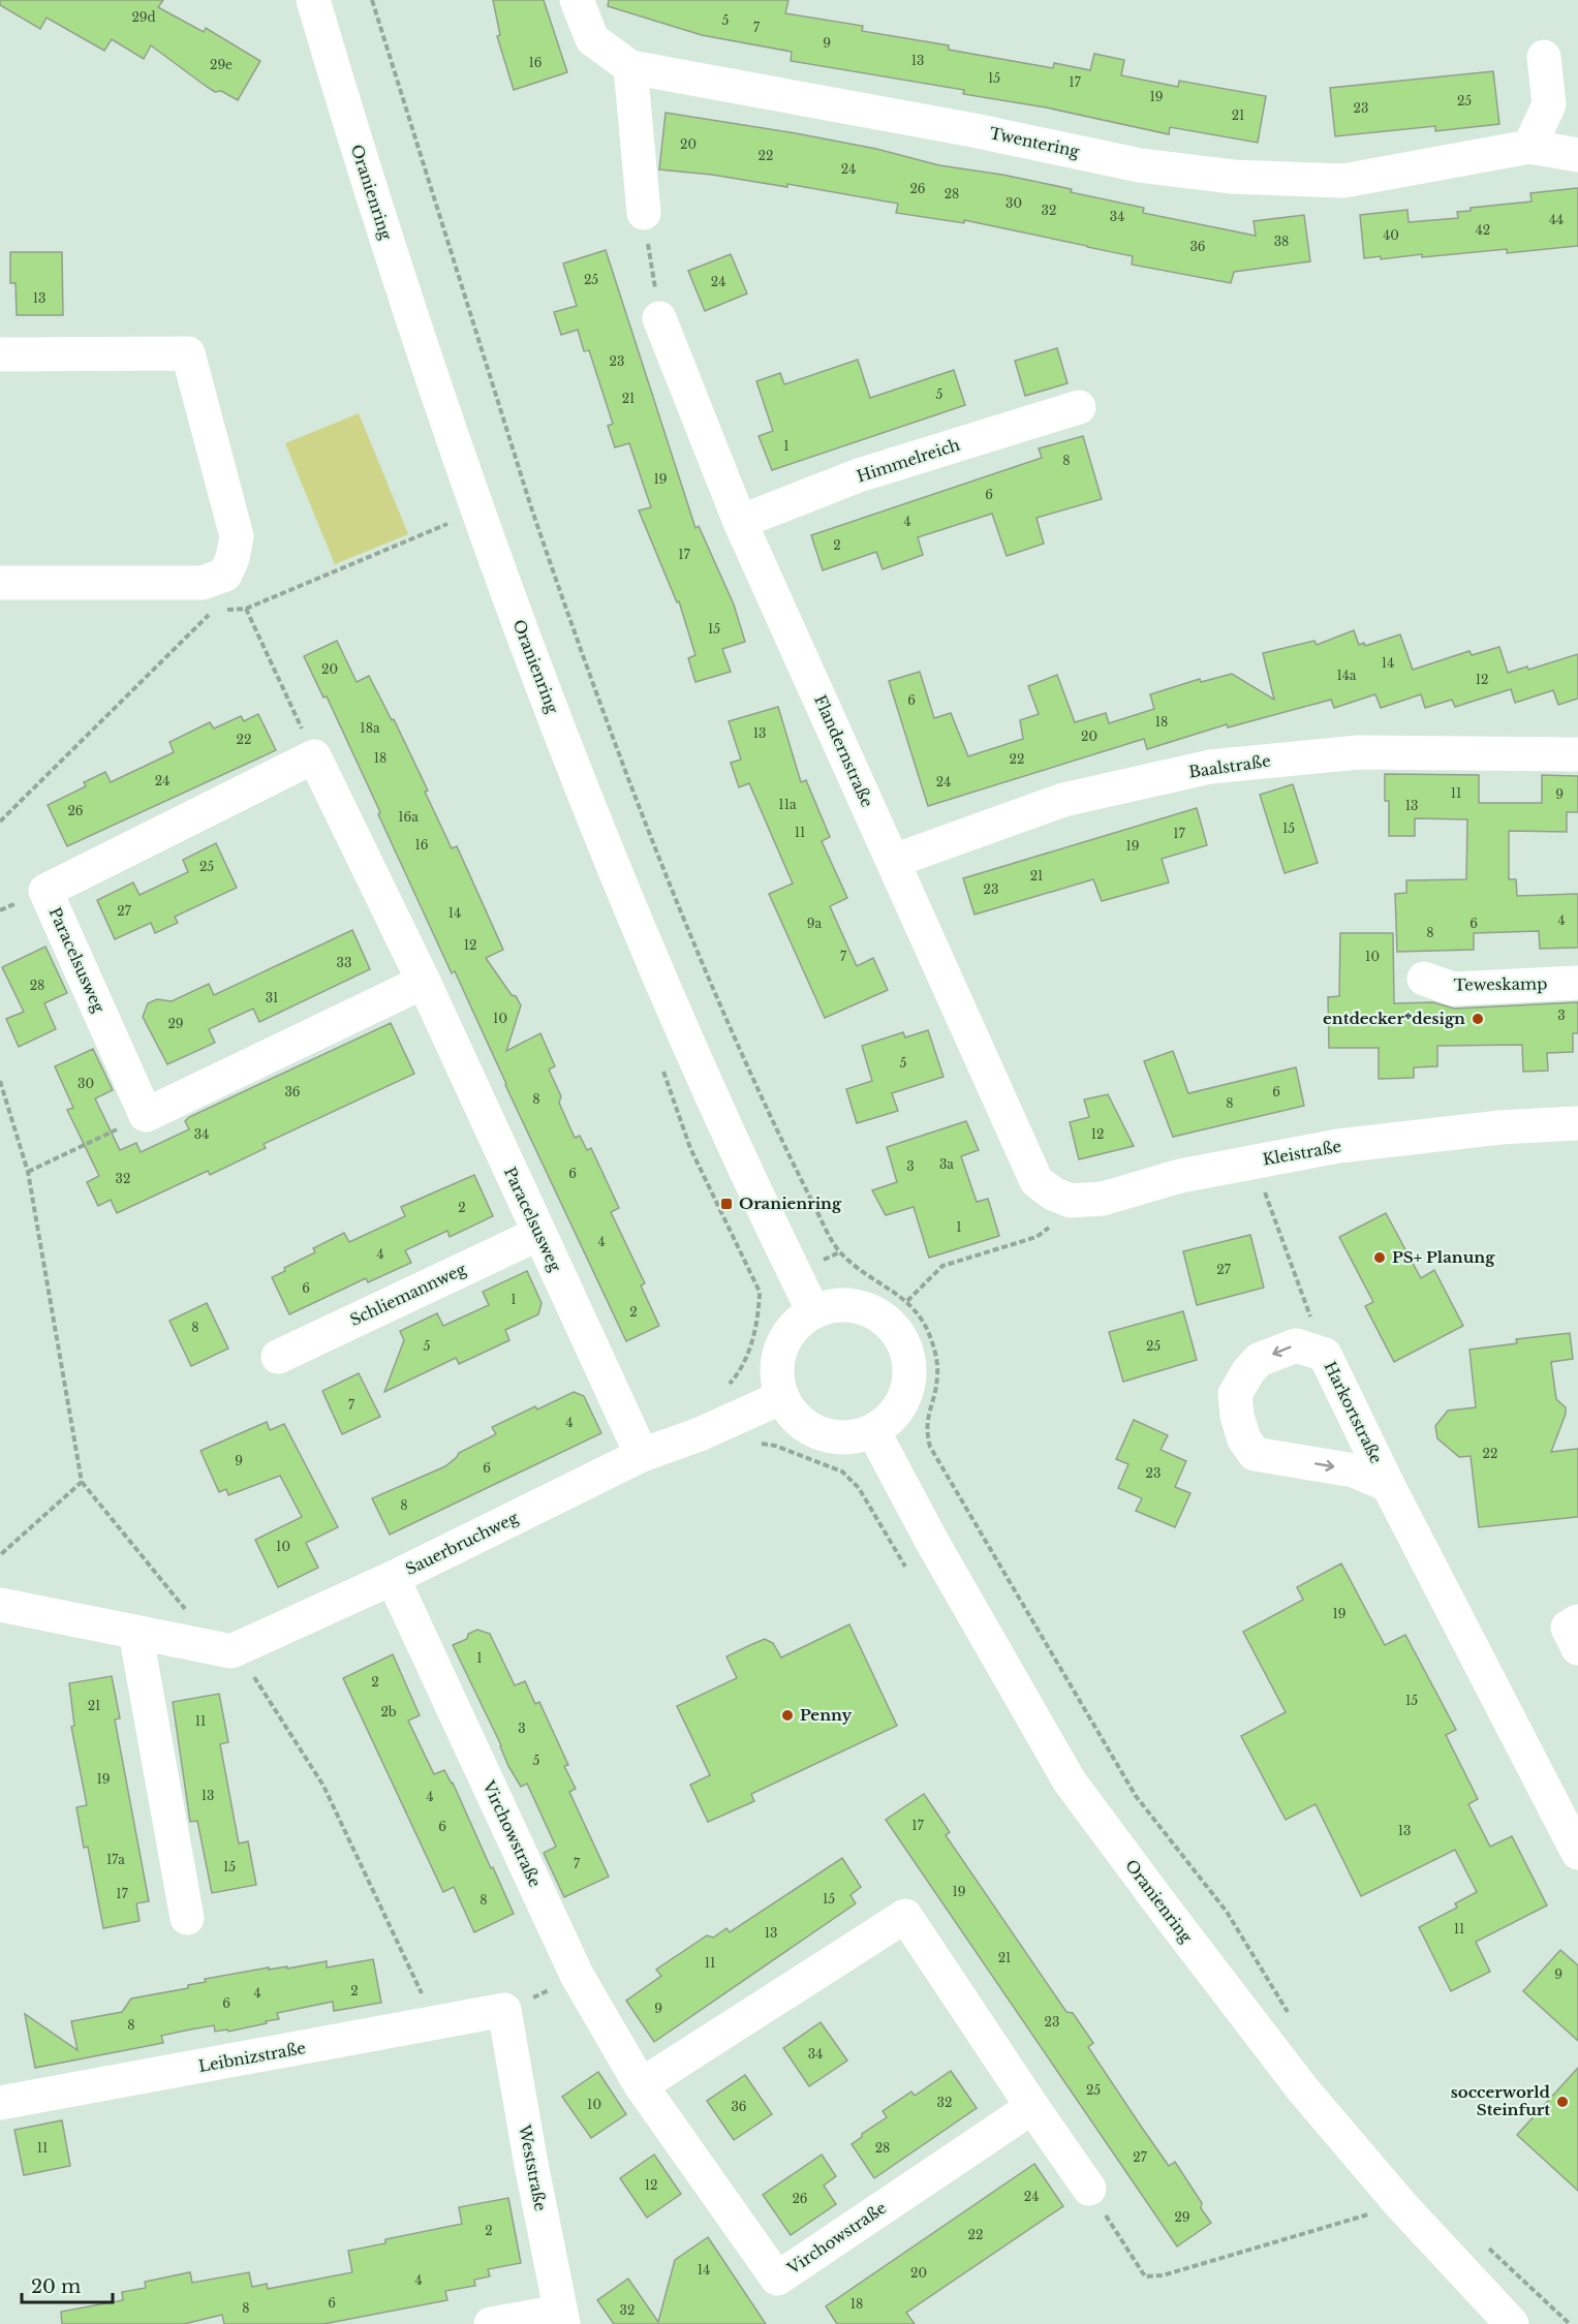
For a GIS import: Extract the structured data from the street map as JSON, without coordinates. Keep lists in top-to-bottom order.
{
  "streets": {
    "street": [
      "Twentering",
      "Oranienring",
      "Himmelreich",
      "Flandernstraße",
      "Baalstraße",
      "Paracelsusweg",
      "Teweskamp",
      "Kleistraße",
      "Schliemannweg",
      "Harkortstraße",
      "Sauerbruchweg",
      "Virchowstraße",
      "Leibnizstraße",
      "Weststraße"
    ]
  },
  "crossings": [
    ["Oranienring", "Sauerbruchweg"],
    ["Himmelreich", "Flandernstraße"],
    ["Flandernstraße", "Baalstraße"],
    ["Flandernstraße", "Kleistraße"],
    ["Paracelsusweg", "Schliemannweg"],
    ["Paracelsusweg", "Sauerbruchweg"],
    ["Sauerbruchweg", "Virchowstraße"],
    ["Leibnizstraße", "Weststraße"]
  ],
  "places": {
    "other": [
      "entdecker*design",
      "PS+ Planung",
      "Penny",
      "soccerworld Steinfurt"
    ],
    "transit": ["Oranienring"]
  },
  "house_numbers": [
    "29d",
    "5",
    "7",
    "9",
    "13",
    "16",
    "29e",
    "15",
    "17",
    "19",
    "25",
    "23",
    "21",
    "20",
    "22",
    "24",
    "26",
    "28",
    "30",
    "32",
    "34",
    "44",
    "42",
    "40",
    "38",
    "36",
    "25",
    "24",
    "13",
    "23",
    "5",
    "21",
    "1",
    "8",
    "19",
    "6",
    "4",
    "2",
    "17",
    "15",
    "14",
    "20",
    "14a",
    "12",
    "6",
    "18",
    "18a",
    "13",
    "20",
    "22",
    "18",
    "22",
    "24",
    "24",
    "11",
    "9",
    "11a",
    "13",
    "26",
    "16a",
    "15",
    "11",
    "17",
    "16",
    "19",
    "25",
    "21",
    "23",
    "27",
    "14",
    "4",
    "9a",
    "6",
    "8",
    "12",
    "7",
    "10",
    "33",
    "28",
    "31",
    "3",
    "10",
    "29",
    "5",
    "30",
    "36",
    "6",
    "8",
    "8",
    "34",
    "12",
    "3a",
    "3",
    "6",
    "32",
    "2",
    "1",
    "4",
    "4",
    "27",
    "6",
    "1",
    "2",
    "8",
    "5",
    "25",
    "7",
    "4",
    "22",
    "9",
    "6",
    "23",
    "8",
    "10",
    "19",
    "1",
    "2",
    "15",
    "21",
    "2b",
    "11",
    "3",
    "5",
    "19",
    "13",
    "4",
    "17",
    "6",
    "13",
    "17a",
    "7",
    "15",
    "19",
    "17",
    "15",
    "8",
    "11",
    "13",
    "21",
    "11",
    "9",
    "2",
    "4",
    "6",
    "9",
    "23",
    "8",
    "34",
    "25",
    "32",
    "10",
    "36",
    "11",
    "28",
    "27",
    "12",
    "24",
    "26",
    "29",
    "2",
    "22",
    "14",
    "20",
    "4",
    "6",
    "18",
    "8",
    "32"
  ],
  "scale_bar": "20 m"
}
